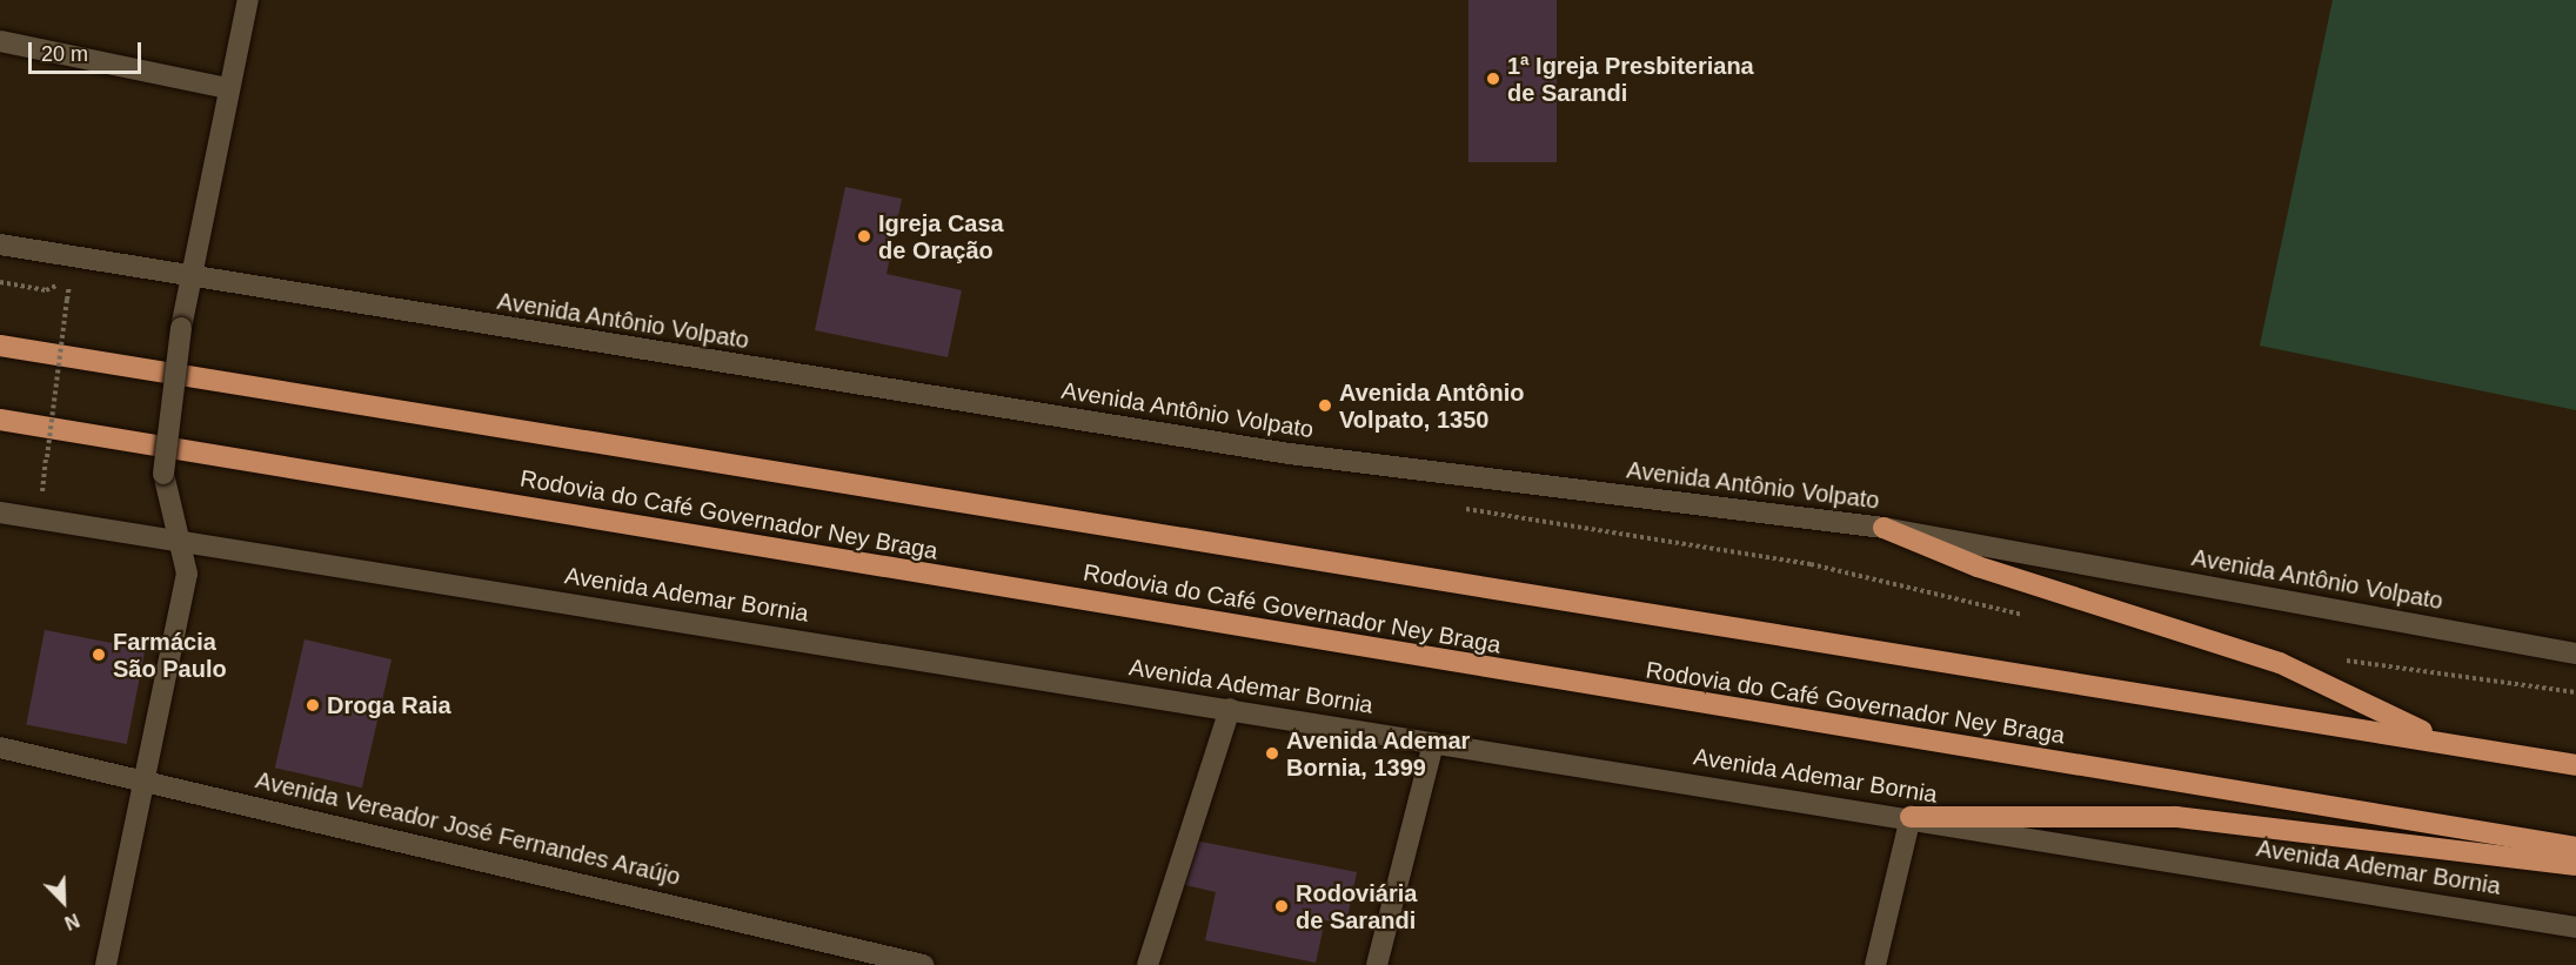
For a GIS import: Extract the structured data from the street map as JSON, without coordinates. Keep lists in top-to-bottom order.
{
  "streets": {
    "highway": ["Rodovia do Café Governador Ney Braga"],
    "street": ["Avenida Antônio Volpato", "Avenida Ademar Bornia", "Avenida Vereador José Fernandes Araújo"]
  },
  "places": [
    "1ª Igreja Presbiteriana de Sarandi",
    "Igreja Casa de Oração",
    "Avenida Antônio Volpato, 1350",
    "Farmácia São Paulo",
    "Droga Raia",
    "Avenida Ademar Bornia, 1399",
    "Rodoviária de Sarandi"
  ],
  "scale_bar": "20 m",
  "north": "bottom right"
}
